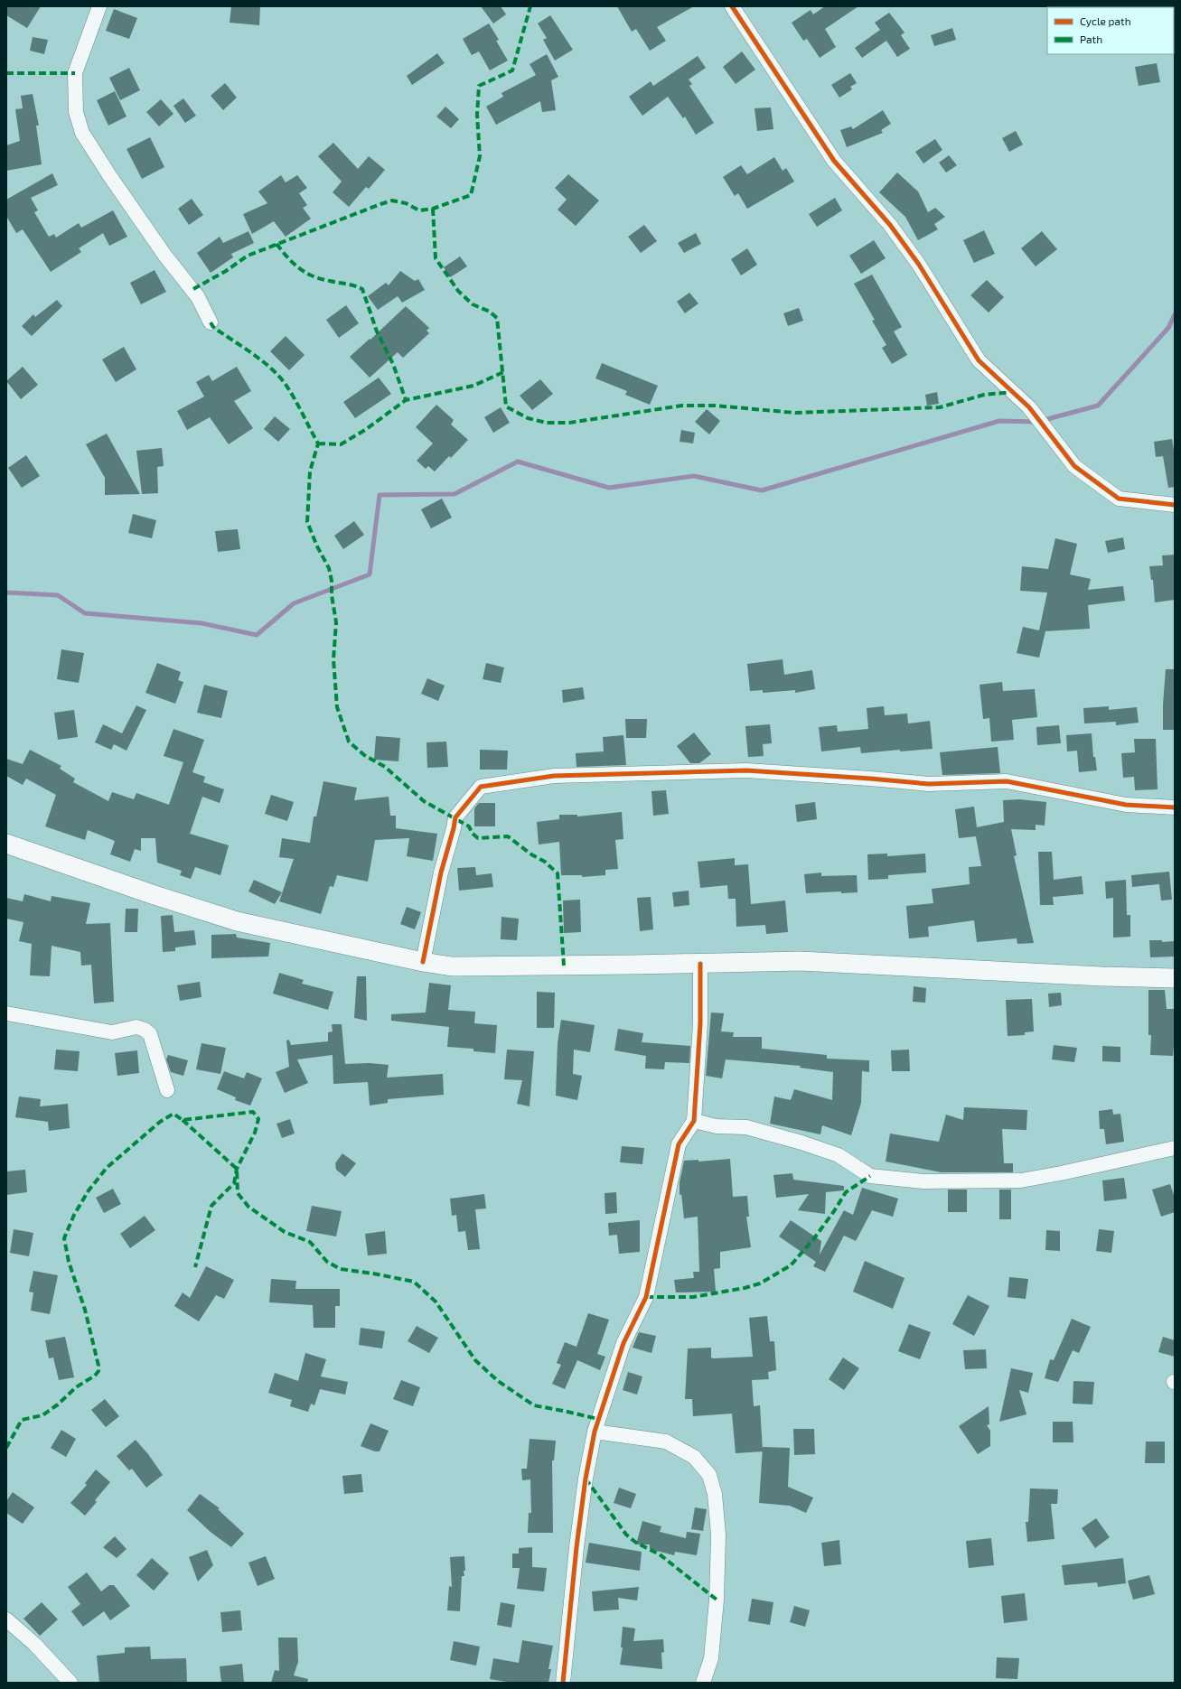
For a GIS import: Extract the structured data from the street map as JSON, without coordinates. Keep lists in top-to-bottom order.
{
  "legend": ["Cycle path", "Path"]
}
